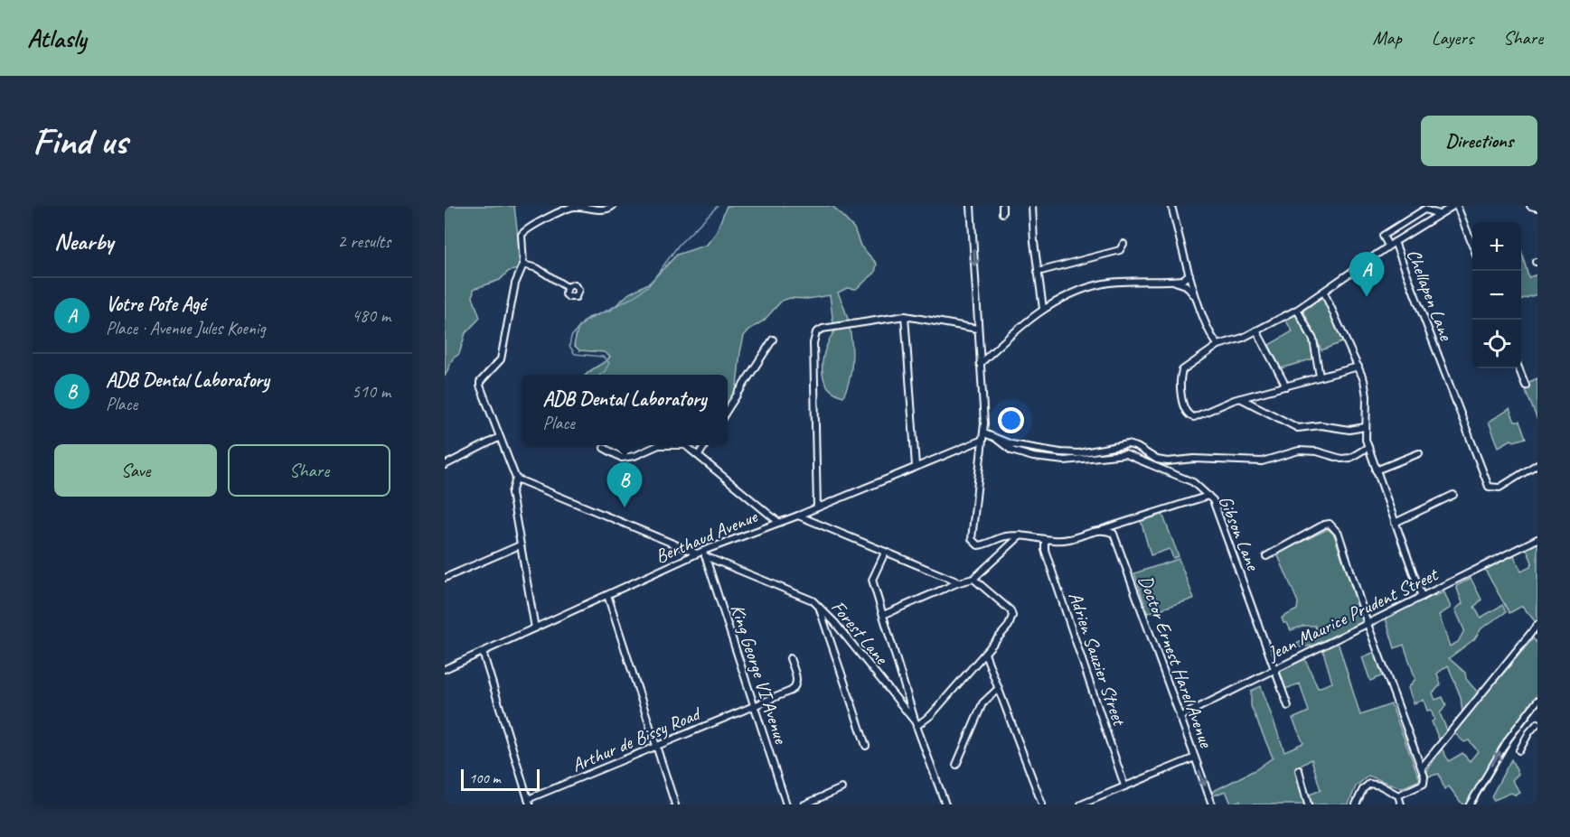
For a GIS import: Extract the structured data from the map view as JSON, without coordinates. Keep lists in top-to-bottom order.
{
  "streets": {
    "street": [
      "Chellapen Lane",
      "Gibson Lane",
      "Berthaud Avenue",
      "Jean Maurice Prudent Street",
      "Forest Lane",
      "Adrien Sauzier Street",
      "Doctor Ernest Harel Avenue",
      "King George VI Avenue",
      "Arthur de Bissy Road"
    ]
  },
  "crossings": [
    ["Gibson Lane", "Jean Maurice Prudent Street"],
    ["Berthaud Avenue", "Forest Lane"],
    ["Berthaud Avenue", "King George VI Avenue"],
    ["Jean Maurice Prudent Street", "Doctor Ernest Harel Avenue"],
    ["Forest Lane", "King George VI Avenue"],
    ["King George VI Avenue", "Arthur de Bissy Road"]
  ],
  "scale_bar": "100 m",
  "page": {
    "header": "Atlasly",
    "nav": ["Map", "Layers", "Share"],
    "buttons": [
      "Directions",
      ["Save", "Share"]
    ],
    "title": "Find us",
    "heading": ["Nearby", "2 results"],
    "map_buttons": ["+", "−"],
    "pins": ["A", "B"],
    "list": [
      {
        "mark": "A",
        "name": "Votre Pote Agé",
        "note": "Place · Avenue Jules Koenig",
        "value": "480 m"
      },
      {
        "mark": "B",
        "name": "ADB Dental Laboratory",
        "note": "Place",
        "value": "510 m"
      }
    ],
    "popup": ["ADB Dental Laboratory", "Place"],
    "scale": "100 m"
  }
}
